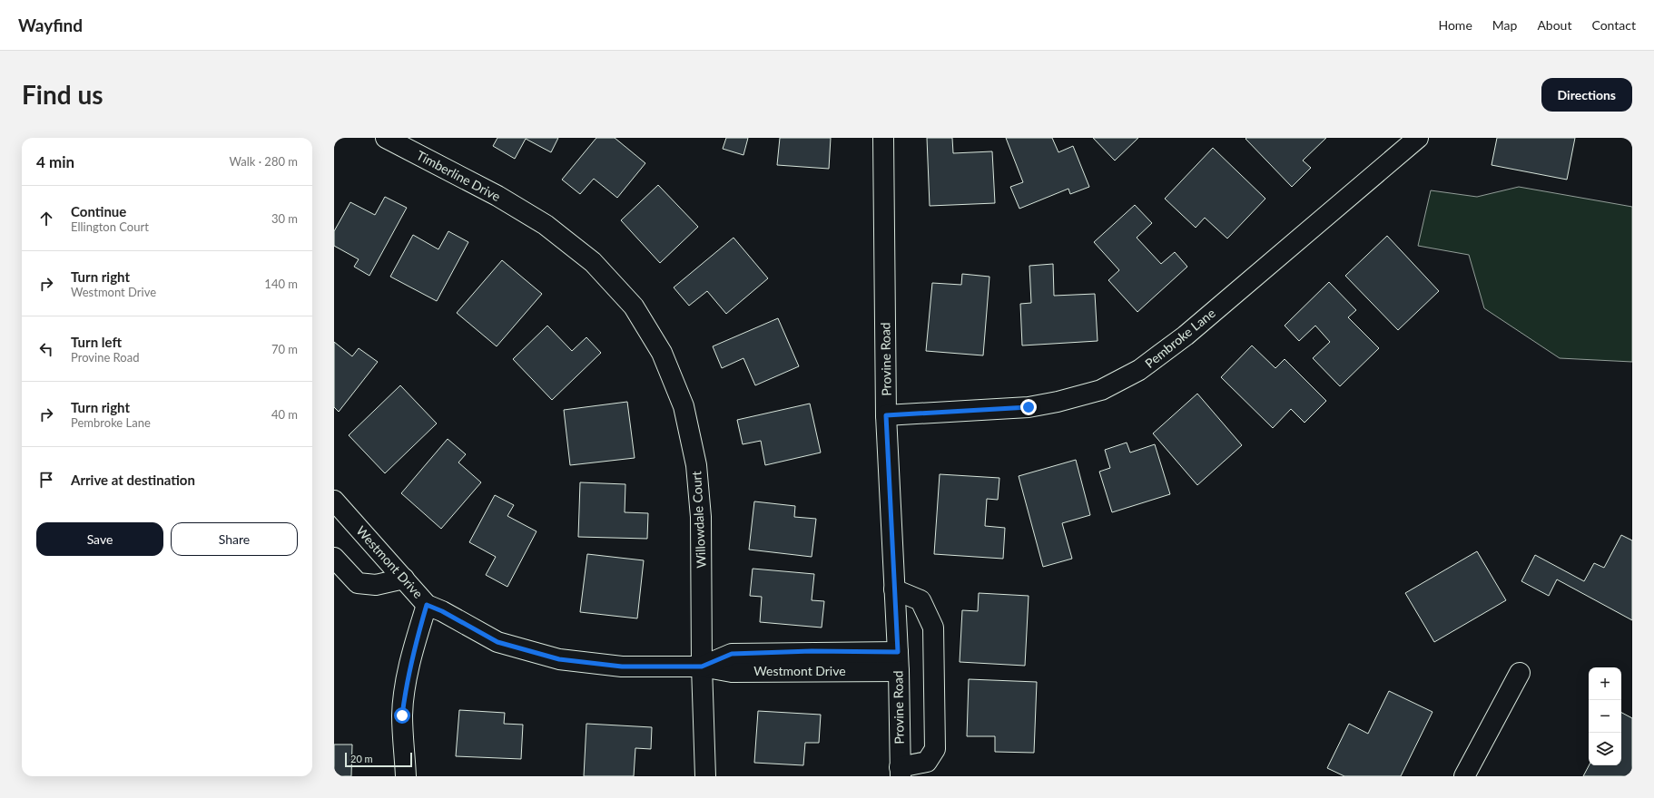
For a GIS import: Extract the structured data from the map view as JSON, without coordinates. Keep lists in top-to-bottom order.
{
  "streets": {
    "street": [
      "Timberline Drive",
      "Pembroke Lane",
      "Provine Road",
      "Willowdale Court",
      "Westmont Drive"
    ]
  },
  "crossings": [
    ["Timberline Drive", "Willowdale Court"],
    ["Pembroke Lane", "Provine Road"],
    ["Provine Road", "Westmont Drive"],
    ["Willowdale Court", "Westmont Drive"]
  ],
  "scale_bar": "20 m",
  "page": {
    "header": "Wayfind",
    "nav": [
      "Home",
      "Map",
      "About",
      "Contact"
    ],
    "buttons": [
      "Directions",
      ["Save", "Share"]
    ],
    "title": "Find us",
    "heading": ["4 min", "Walk · 280 m"],
    "list": [
      ["Continue", "Ellington Court", "30 m"],
      ["Turn right", "Westmont Drive", "140 m"],
      ["Turn left", "Provine Road", "70 m"],
      ["Turn right", "Pembroke Lane", "40 m"],
      "Arrive at destination"
    ],
    "map_buttons": ["+", "−"],
    "scale": "20 m"
  }
}
